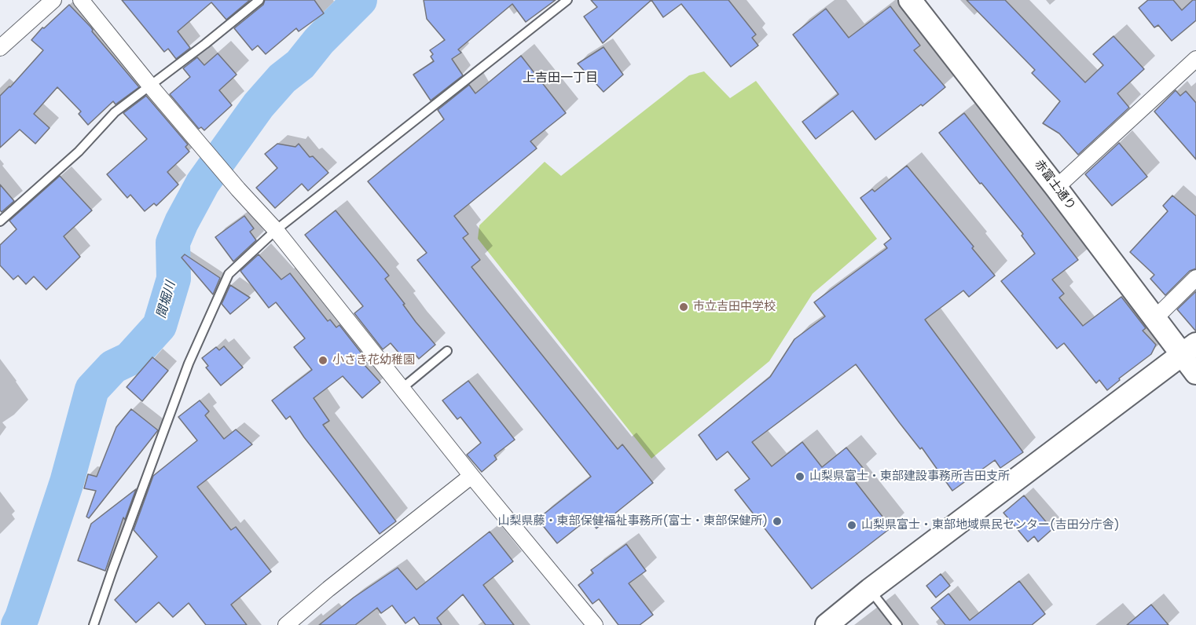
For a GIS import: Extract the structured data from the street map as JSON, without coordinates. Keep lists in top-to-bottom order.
{
  "streets": {
    "street": ["赤富士通り"]
  },
  "districts": ["上吉田一丁目"],
  "water": ["間堀川"],
  "places": [
    "市立吉田中学校",
    "小さき花幼稚園",
    "山梨県富士・東部建設事務所吉田支所",
    "山梨県藤・東部保健福祉事務所(富士・東部保健所)",
    "山梨県富士・東部地域県民センター(吉田分庁舎)"
  ]
}
